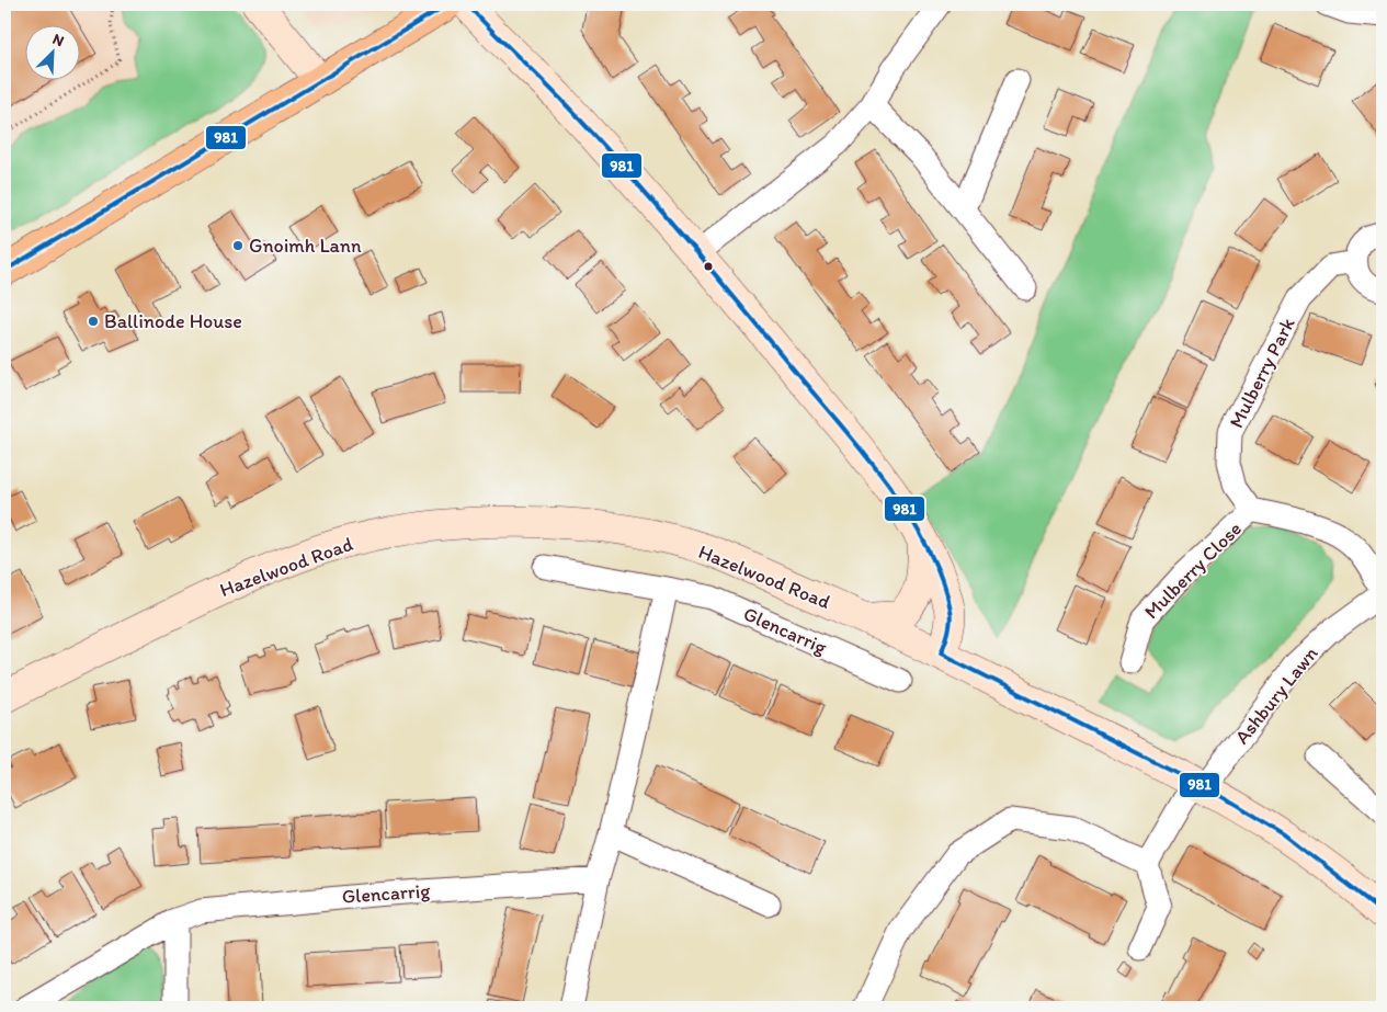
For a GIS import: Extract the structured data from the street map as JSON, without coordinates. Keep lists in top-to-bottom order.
{
  "streets": {
    "main road": ["Hazelwood Road"],
    "street": [
      "Mulberry Park",
      "Mulberry Close",
      "Glencarrig",
      "Ashbury Lawn"
    ]
  },
  "crossings": [
    ["Mulberry Park", "Mulberry Close"],
    ["Hazelwood Road", "Ashbury Lawn"],
    ["Mulberry Close", "Ashbury Lawn"]
  ],
  "places": ["Gnoimh Lann", "Ballinode House"],
  "lines": ["transit line 981"],
  "north": "top right"
}
